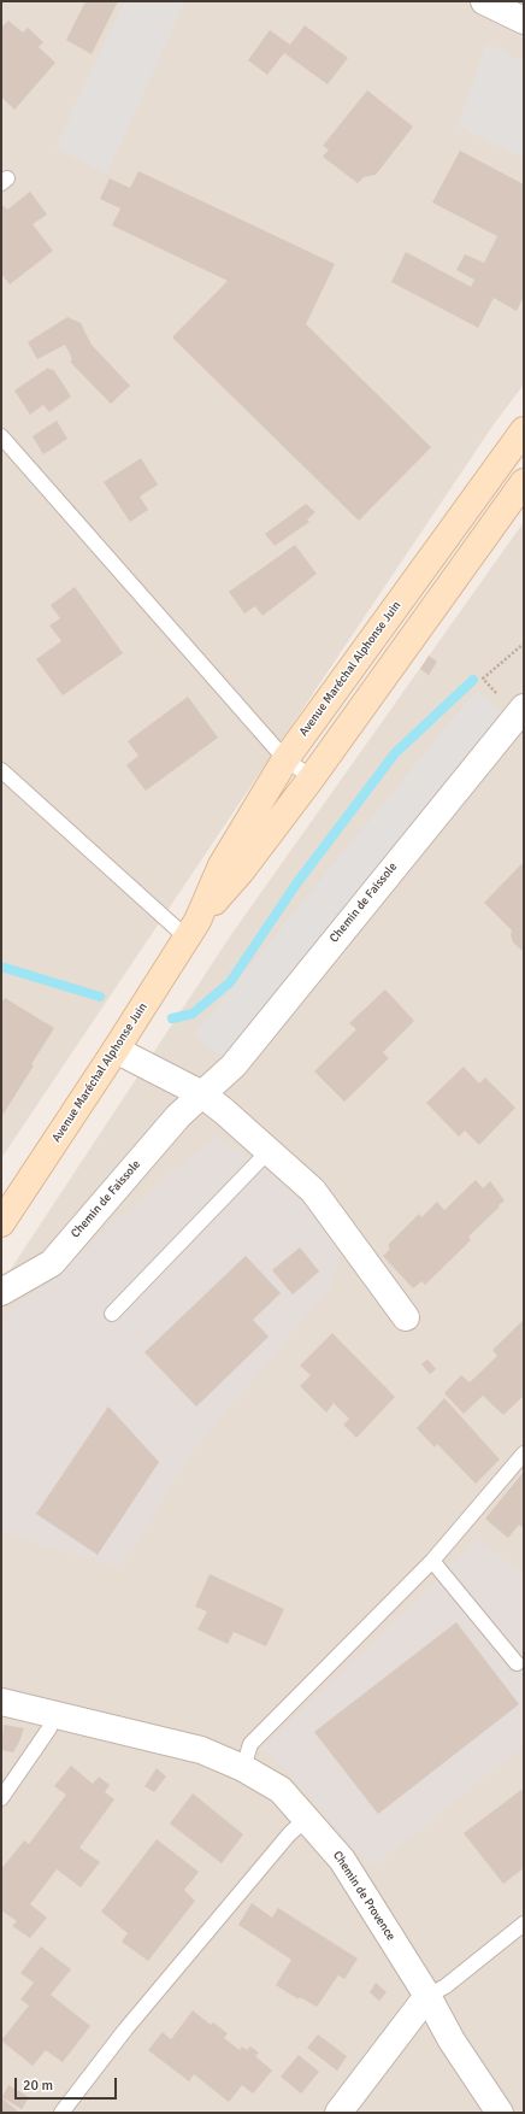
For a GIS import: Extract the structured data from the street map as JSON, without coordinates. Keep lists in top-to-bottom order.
{
  "streets": {
    "main road": ["Avenue Maréchal Alphonse Juin"],
    "street": ["Chemin de Faissole", "Chemin de Provence"]
  },
  "scale_bar": "20 m"
}
